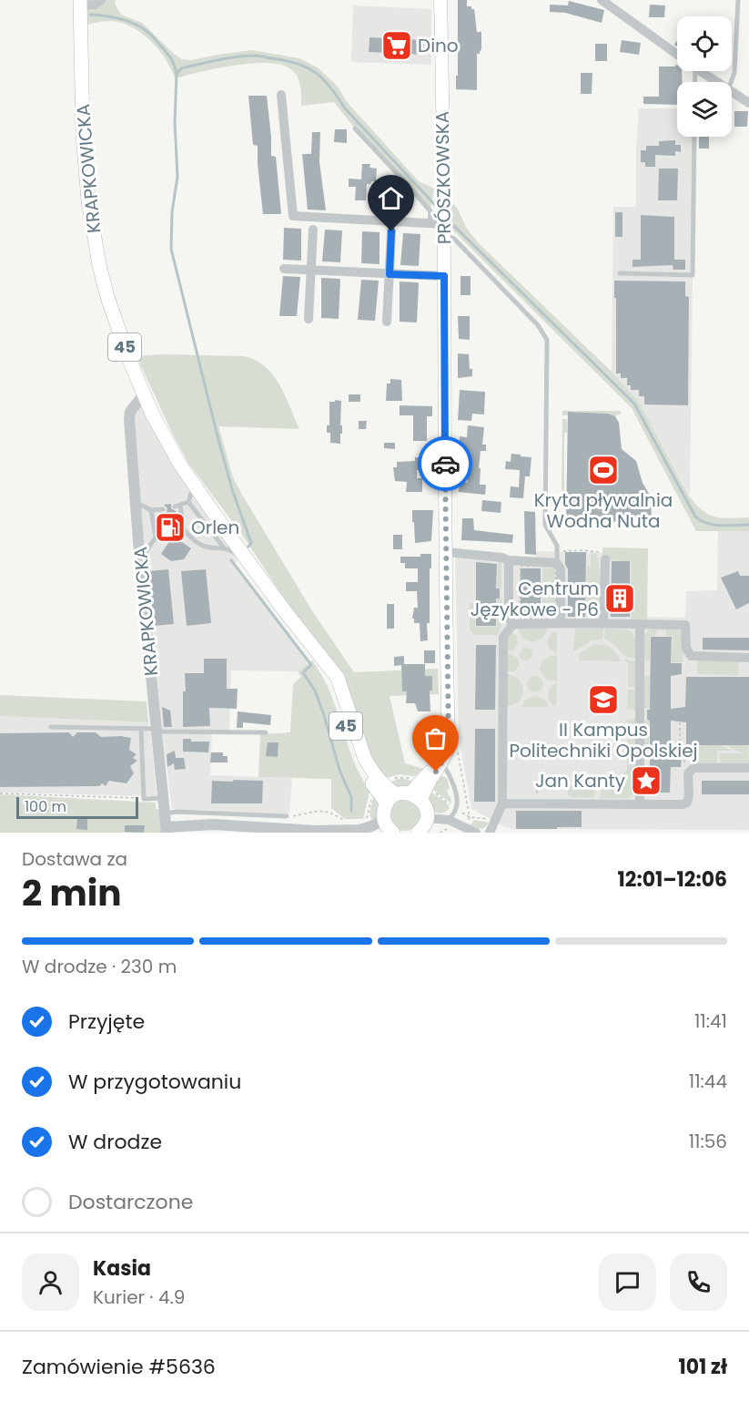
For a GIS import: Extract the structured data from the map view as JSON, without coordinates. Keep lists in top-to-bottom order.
{
  "streets": {
    "main road": ["KRAPKOWICKA", "PRÓSZKOWSKA", "45"]
  },
  "crossings": [
    ["KRAPKOWICKA", "45"],
    ["PRÓSZKOWSKA", "45"]
  ],
  "places": {
    "supermarket": ["Dino"],
    "sports": ["Kryta pływalnia Wodna Nuta"],
    "fuel station": ["Orlen"],
    "building": ["Centrum Językowe - P6"],
    "school or university": ["II Kampus Politechniki Opolskiej"],
    "place": ["Jan Kanty"]
  },
  "scale_bar": "100 m",
  "page": {
    "scale": "100 m",
    "heading": ["2 min", "Dostawa za", "12:01–12:06"],
    "panel": [
      "Kasia",
      "Kurier · 4.9",
      "Zamówienie #5636",
      "101 zł"
    ],
    "bar": "W drodze · 230 m",
    "list": [
      ["Przyjęte", "11:41"],
      ["W przygotowaniu", "11:44"],
      ["W drodze", "11:56"],
      "Dostarczone"
    ]
  }
}
